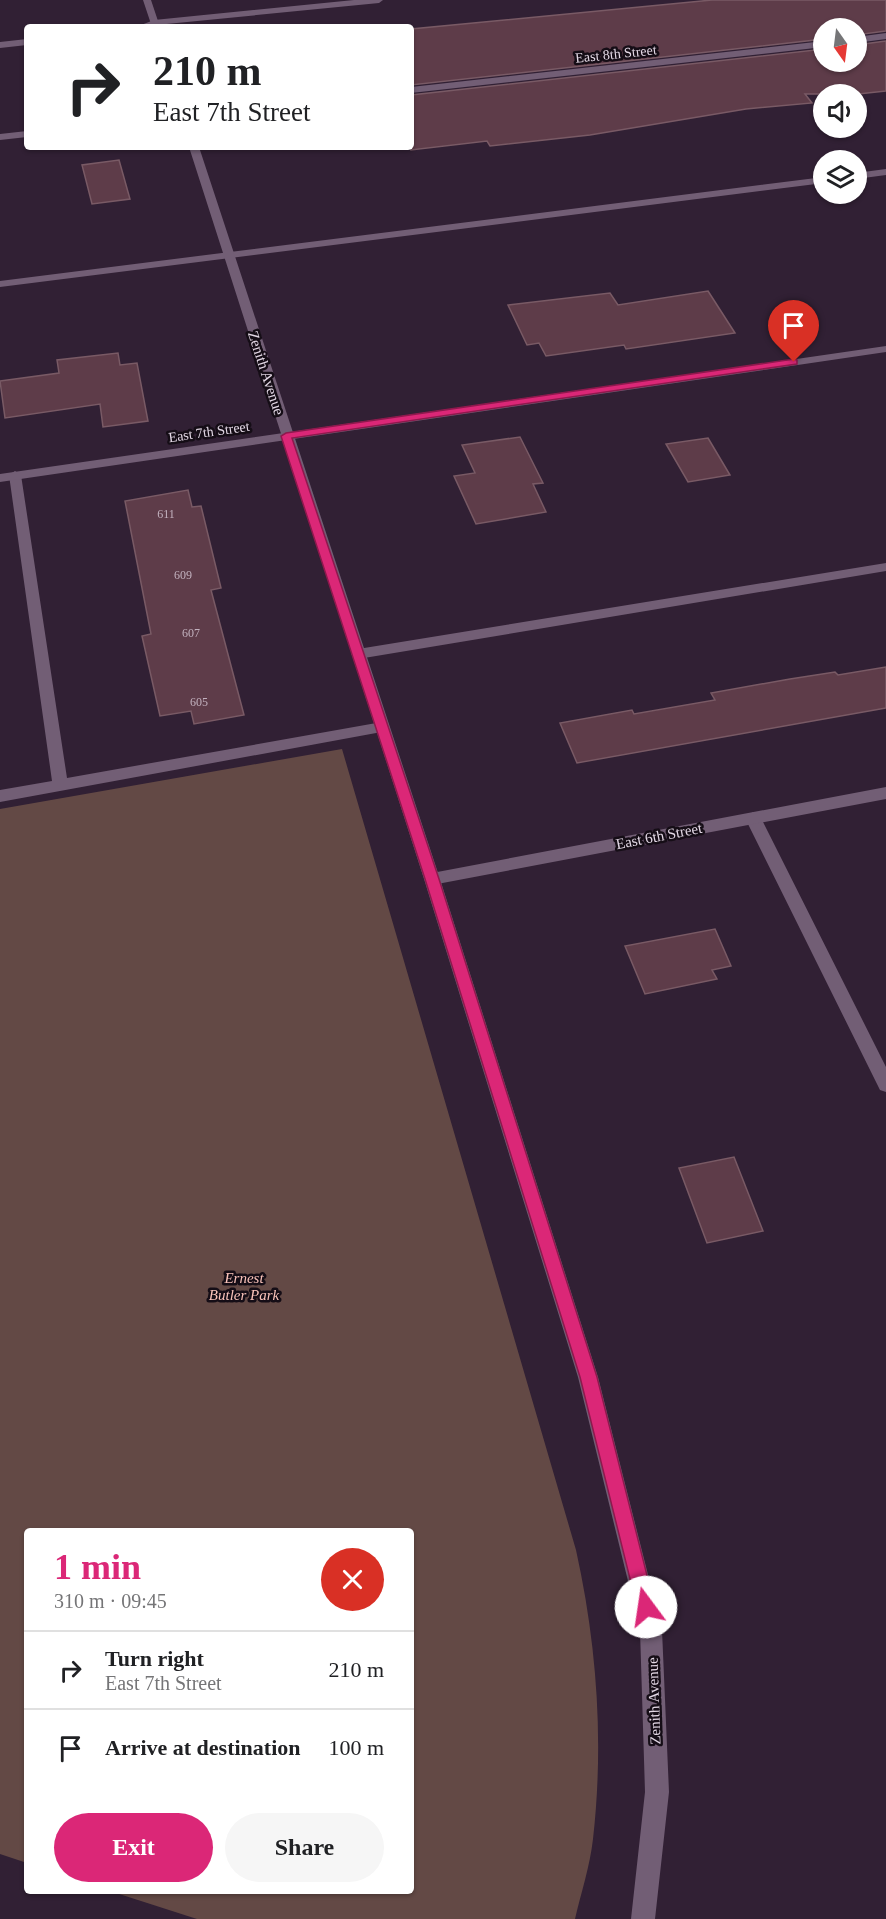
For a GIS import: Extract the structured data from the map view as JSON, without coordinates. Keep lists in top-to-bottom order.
{
  "streets": {
    "street": [
      "East 8th Street",
      "Zenith Avenue",
      "East 7th Street",
      "East 6th Street"
    ]
  },
  "crossings": [
    ["Zenith Avenue", "East 7th Street"],
    ["Zenith Avenue", "East 6th Street"]
  ],
  "parks": ["Ernest Butler Park"],
  "house_numbers": [
    "611",
    "609",
    "607",
    "605"
  ],
  "north": "bottom",
  "page": {
    "turn": ["210 m", "East 7th Street"],
    "heading": ["1 min", "310 m · 09:45"],
    "list": [
      {
        "name": "Turn right",
        "note": "East 7th Street",
        "value": "210 m"
      },
      {
        "name": "Arrive at destination",
        "value": "100 m"
      }
    ],
    "buttons": ["Exit", "Share"]
  }
}
